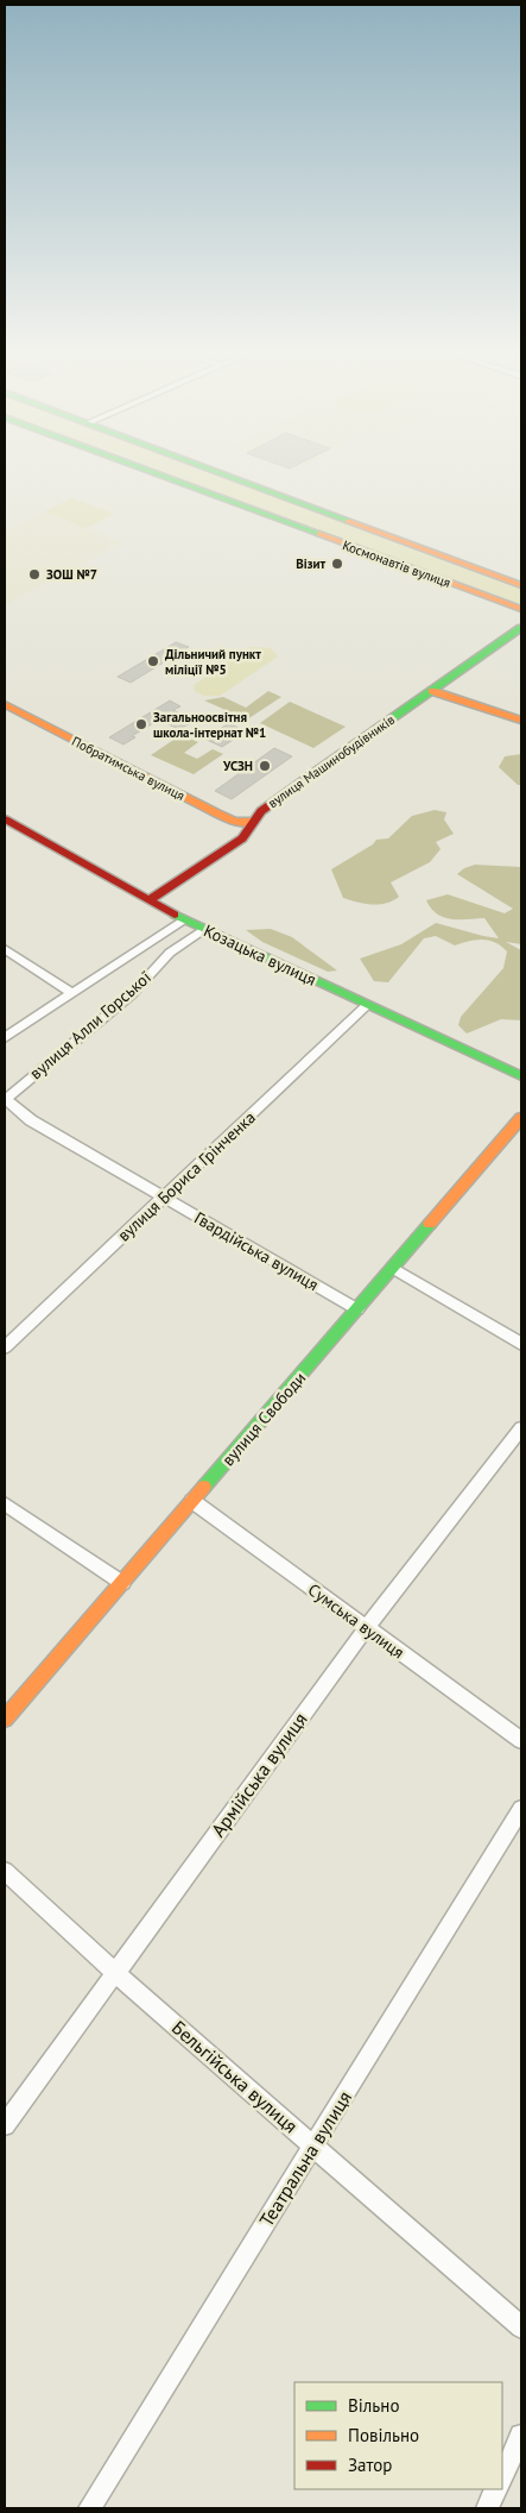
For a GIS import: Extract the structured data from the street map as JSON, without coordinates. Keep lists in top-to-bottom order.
{
  "streets": {
    "street": [
      "Космонавтів вулиця",
      "вулиця Машинобудівників",
      "Побратимська вулиця",
      "Козацька вулиця",
      "вулиця Алли Горської",
      "вулиця Бориса Грінченка",
      "Гвардійська вулиця",
      "вулиця Свободи",
      "Сумська вулиця",
      "Армійська вулиця",
      "Бельгійська вулиця",
      "Театральна вулиця"
    ]
  },
  "crossings": [
    ["вулиця Машинобудівників", "Побратимська вулиця"],
    ["вулиця Машинобудівників", "Козацька вулиця"],
    ["Козацька вулиця", "вулиця Алли Горської"],
    ["Козацька вулиця", "вулиця Бориса Грінченка"],
    ["вулиця Алли Горської", "Гвардійська вулиця"],
    ["вулиця Бориса Грінченка", "Гвардійська вулиця"],
    ["Гвардійська вулиця", "вулиця Свободи"],
    ["вулиця Свободи", "Сумська вулиця"],
    ["Сумська вулиця", "Армійська вулиця"],
    ["Армійська вулиця", "Бельгійська вулиця"],
    ["Бельгійська вулиця", "Театральна вулиця"]
  ],
  "places": [
    "Візит",
    "ЗОШ №7",
    "Дільничий пункт міліції №5",
    "Загальноосвітня школа-інтернат №1",
    "УСЗН"
  ],
  "legend": ["Вільно", "Повільно", "Затор"]
}
